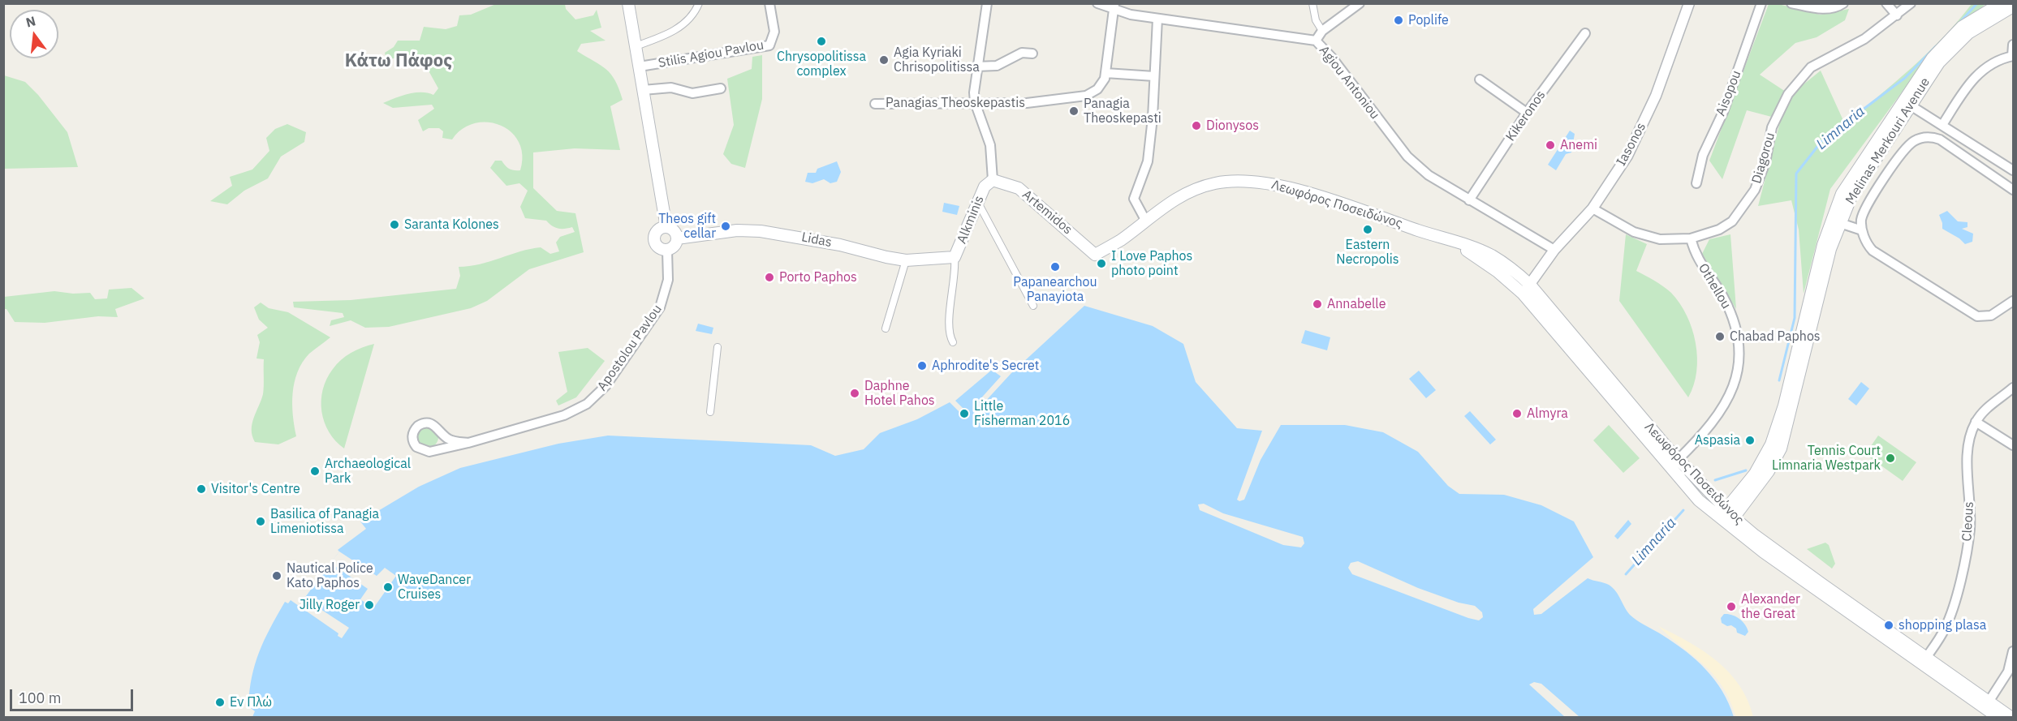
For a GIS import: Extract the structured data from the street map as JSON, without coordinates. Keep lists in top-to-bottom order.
{
  "streets": {
    "main road": [
      "Melinas Merkouri Avenue",
      "Λεωφόρος Ποσειδώνος",
      "Artemidos",
      "Alkminis",
      "Lidas"
    ],
    "street": [
      "Stilis Agiou Pavlou",
      "Agiou Antoniou",
      "Aisopou",
      "Panagias Theoskepastis",
      "Kikeronos",
      "Iasonos",
      "Diagorou",
      "Othellou",
      "Apostolou Pavlou",
      "Cleous"
    ]
  },
  "crossings": [
    ["Agiou Antoniou", "Panagias Theoskepastis"],
    ["Agiou Antoniou", "Kikeronos"],
    ["Agiou Antoniou", "Iasonos"],
    ["Melinas Merkouri Avenue", "Λεωφόρος Ποσειδώνος"],
    ["Iasonos", "Diagorou"],
    ["Iasonos", "Λεωφόρος Ποσειδώνος"],
    ["Diagorou", "Othellou"],
    ["Λεωφόρος Ποσειδώνος", "Artemidos"],
    ["Λεωφόρος Ποσειδώνος", "Othellou"],
    ["Λεωφόρος Ποσειδώνος", "Cleous"],
    ["Artemidos", "Alkminis"],
    ["Alkminis", "Lidas"],
    ["Lidas", "Apostolou Pavlou"]
  ],
  "districts": ["Κάτω Πάφος"],
  "water": ["Limnaria"],
  "places": [
    "Poplife",
    "Chrysopolitissa complex",
    "Agia Kyriaki Chrisopolitissa",
    "Panagia Theoskepasti",
    "Dionysos",
    "Anemi",
    "Saranta Kolones",
    "Theos gift cellar",
    "Eastern Necropolis",
    "I Love Paphos photo point",
    "Papanearchou Panayiota",
    "Porto Paphos",
    "Annabelle",
    "Chabad Paphos",
    "Aphrodite's Secret",
    "Daphne Hotel Pahos",
    "Little Fisherman 2016",
    "Almyra",
    "Aspasia",
    "Tennis Court Limnaria Westpark",
    "Archaeological Park",
    "Visitor's Centre",
    "Basilica of Panagia Limeniotissa",
    "Nautical Police Kato Paphos",
    "WaveDancer Cruises",
    "Jilly Roger",
    "Alexander the Great",
    "shopping plasa",
    "Εν Πλώ"
  ],
  "scale_bar": "100 m",
  "north": "top"
}
